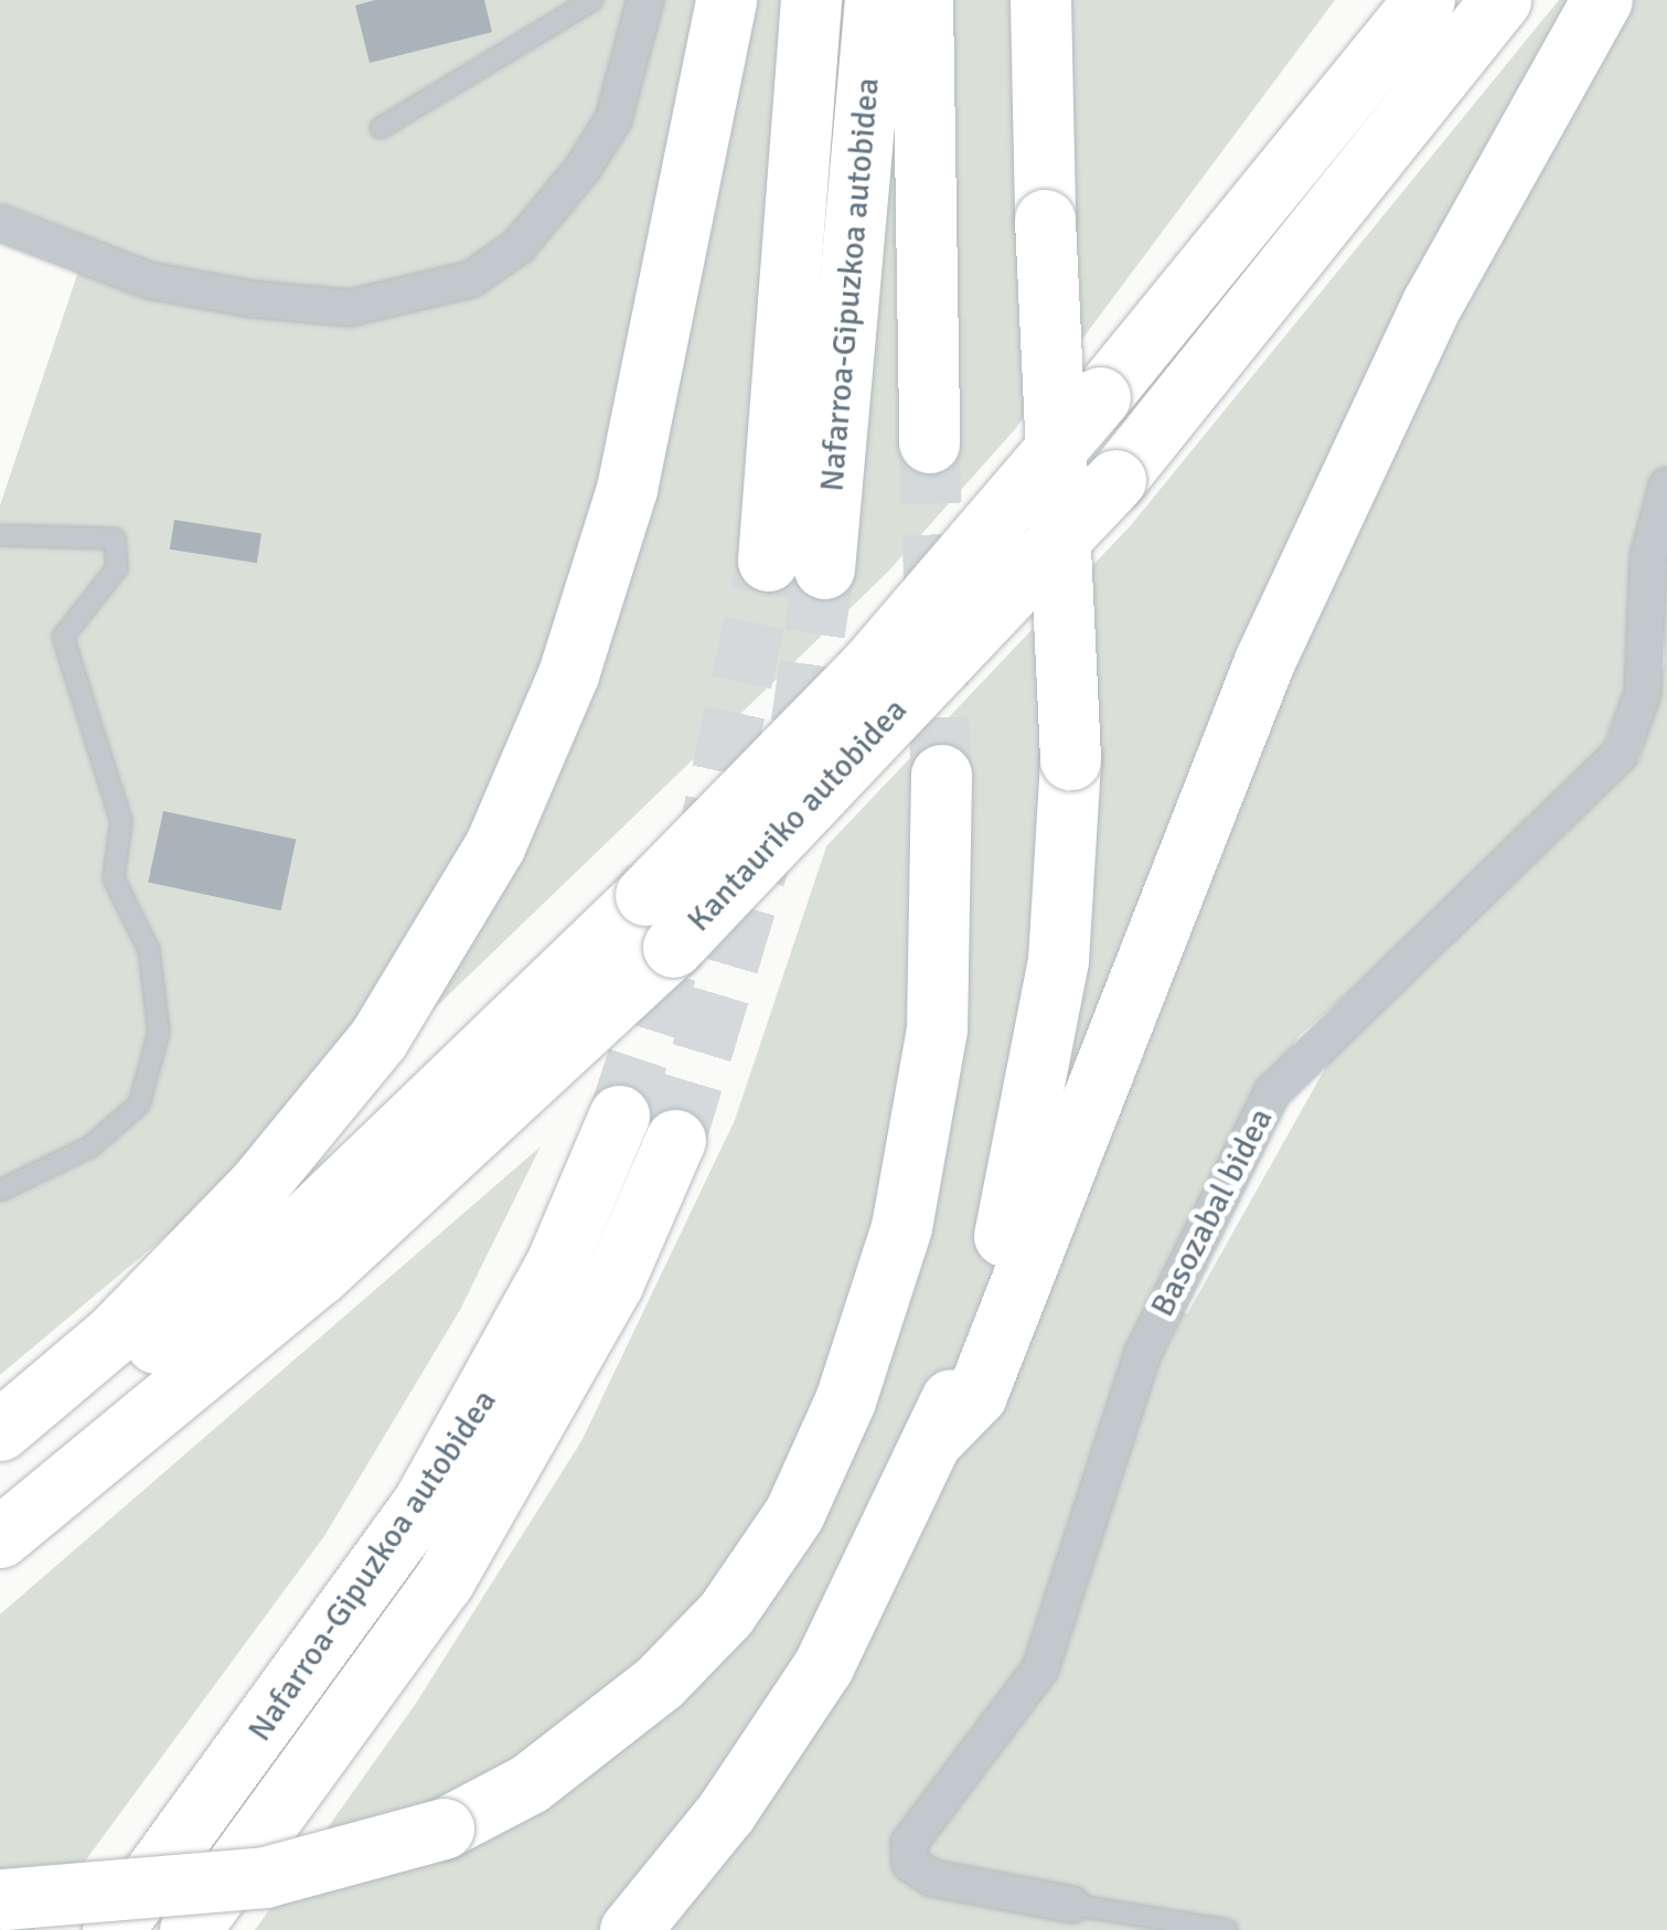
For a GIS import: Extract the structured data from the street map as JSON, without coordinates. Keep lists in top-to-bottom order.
{
  "streets": {
    "highway": ["Nafarroa-Gipuzkoa autobidea", "Kantauriko autobidea"],
    "street": ["Basozabal bidea"]
  }
}
